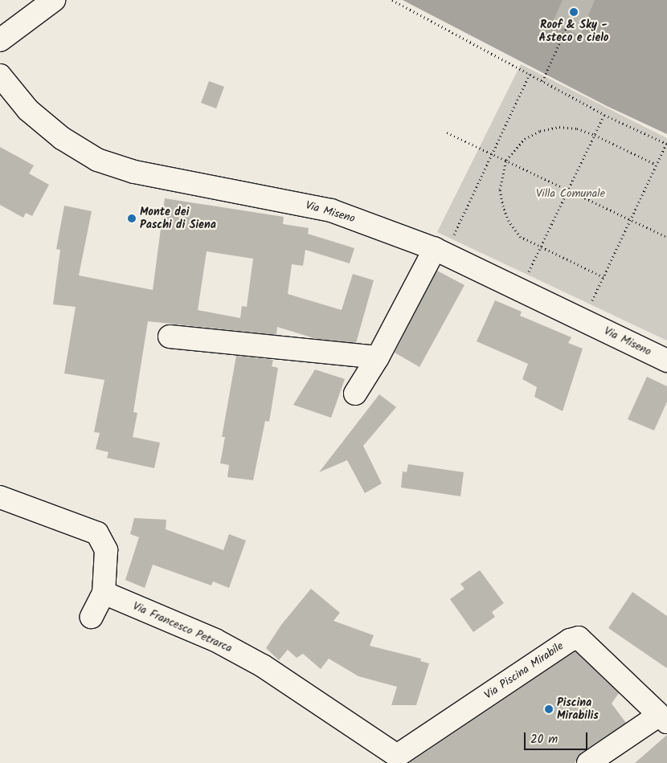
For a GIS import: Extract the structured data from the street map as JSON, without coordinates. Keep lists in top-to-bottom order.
{
  "streets": {
    "street": ["Via Miseno", "Via Francesco Petrarca", "Via Piscina Mirabile"]
  },
  "crossings": [
    ["Via Francesco Petrarca", "Via Piscina Mirabile"]
  ],
  "parks": ["Villa Comunale"],
  "places": ["Roof & Sky - Asteco e cielo", "Monte dei Paschi di Siena", "Piscina Mirabilis"],
  "scale_bar": "20 m"
}
